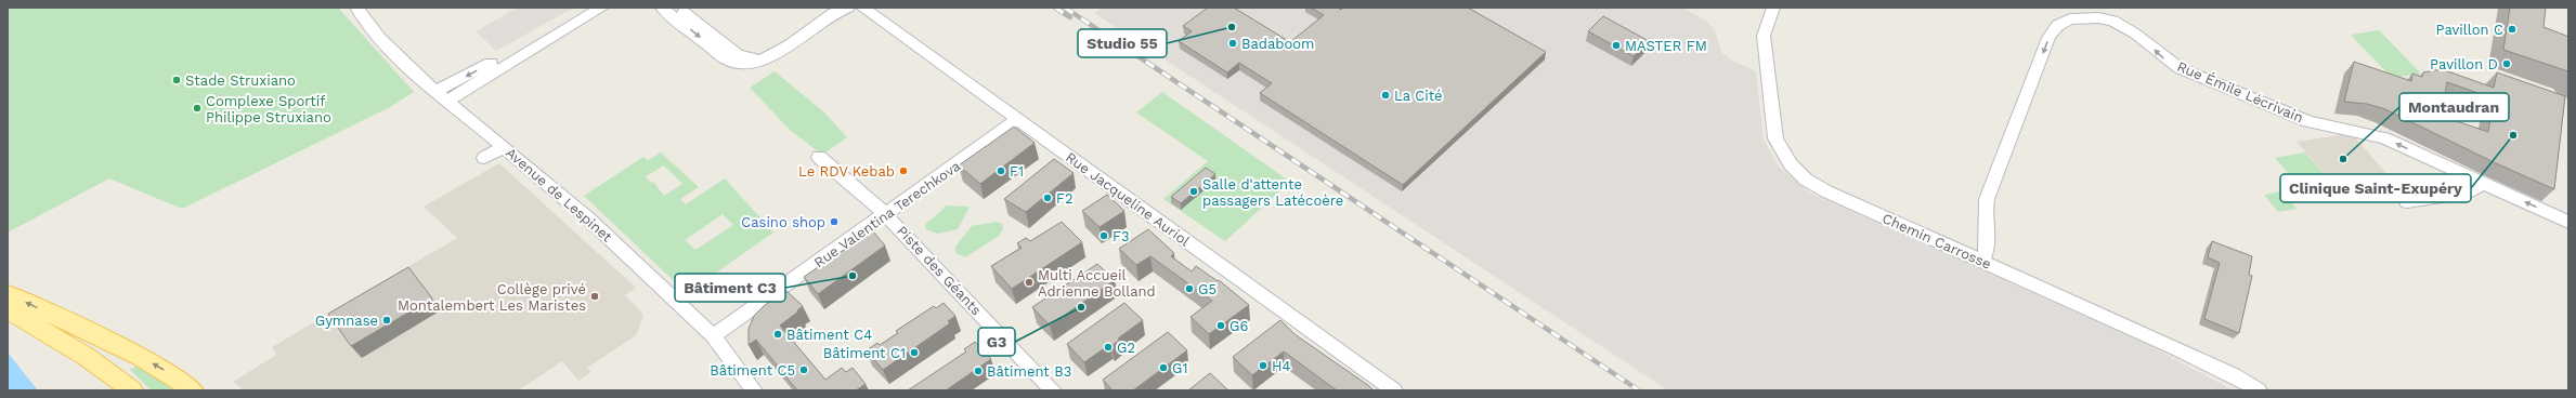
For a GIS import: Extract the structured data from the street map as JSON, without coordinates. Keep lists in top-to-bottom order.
{
  "streets": {
    "street": [
      "Rue Émile Lécrivain",
      "Avenue de Lespinet",
      "Rue Jacqueline Auriol",
      "Rue Valentina Terechkova",
      "Chemin Carrosse",
      "Piste des Géants"
    ]
  },
  "crossings": [
    ["Rue Émile Lécrivain", "Chemin Carrosse"],
    ["Avenue de Lespinet", "Rue Valentina Terechkova"],
    ["Rue Jacqueline Auriol", "Rue Valentina Terechkova"],
    ["Rue Valentina Terechkova", "Piste des Géants"]
  ],
  "places": [
    "Studio 55",
    "Pavillon C",
    "Badaboom",
    "MASTER FM",
    "Pavillon D",
    "Stade Struxiano",
    "La Cité",
    "Complexe Sportif Philippe Struxiano",
    "Clinique Saint-Exupéry",
    "Montaudran",
    "Le RDV Kebab",
    "F1",
    "Salle d'attente passagers Latécoère",
    "F2",
    "Casino shop",
    "F3",
    "Bâtiment C3",
    "Multi Accueil Adrienne Bolland",
    "G5",
    "Collège privé Montalembert Les Maristes",
    "G3",
    "Gymnase",
    "G6",
    "Bâtiment C4",
    "G2",
    "Bâtiment C1",
    "H4",
    "G1",
    "Bâtiment C5",
    "Bâtiment B3"
  ]
}
